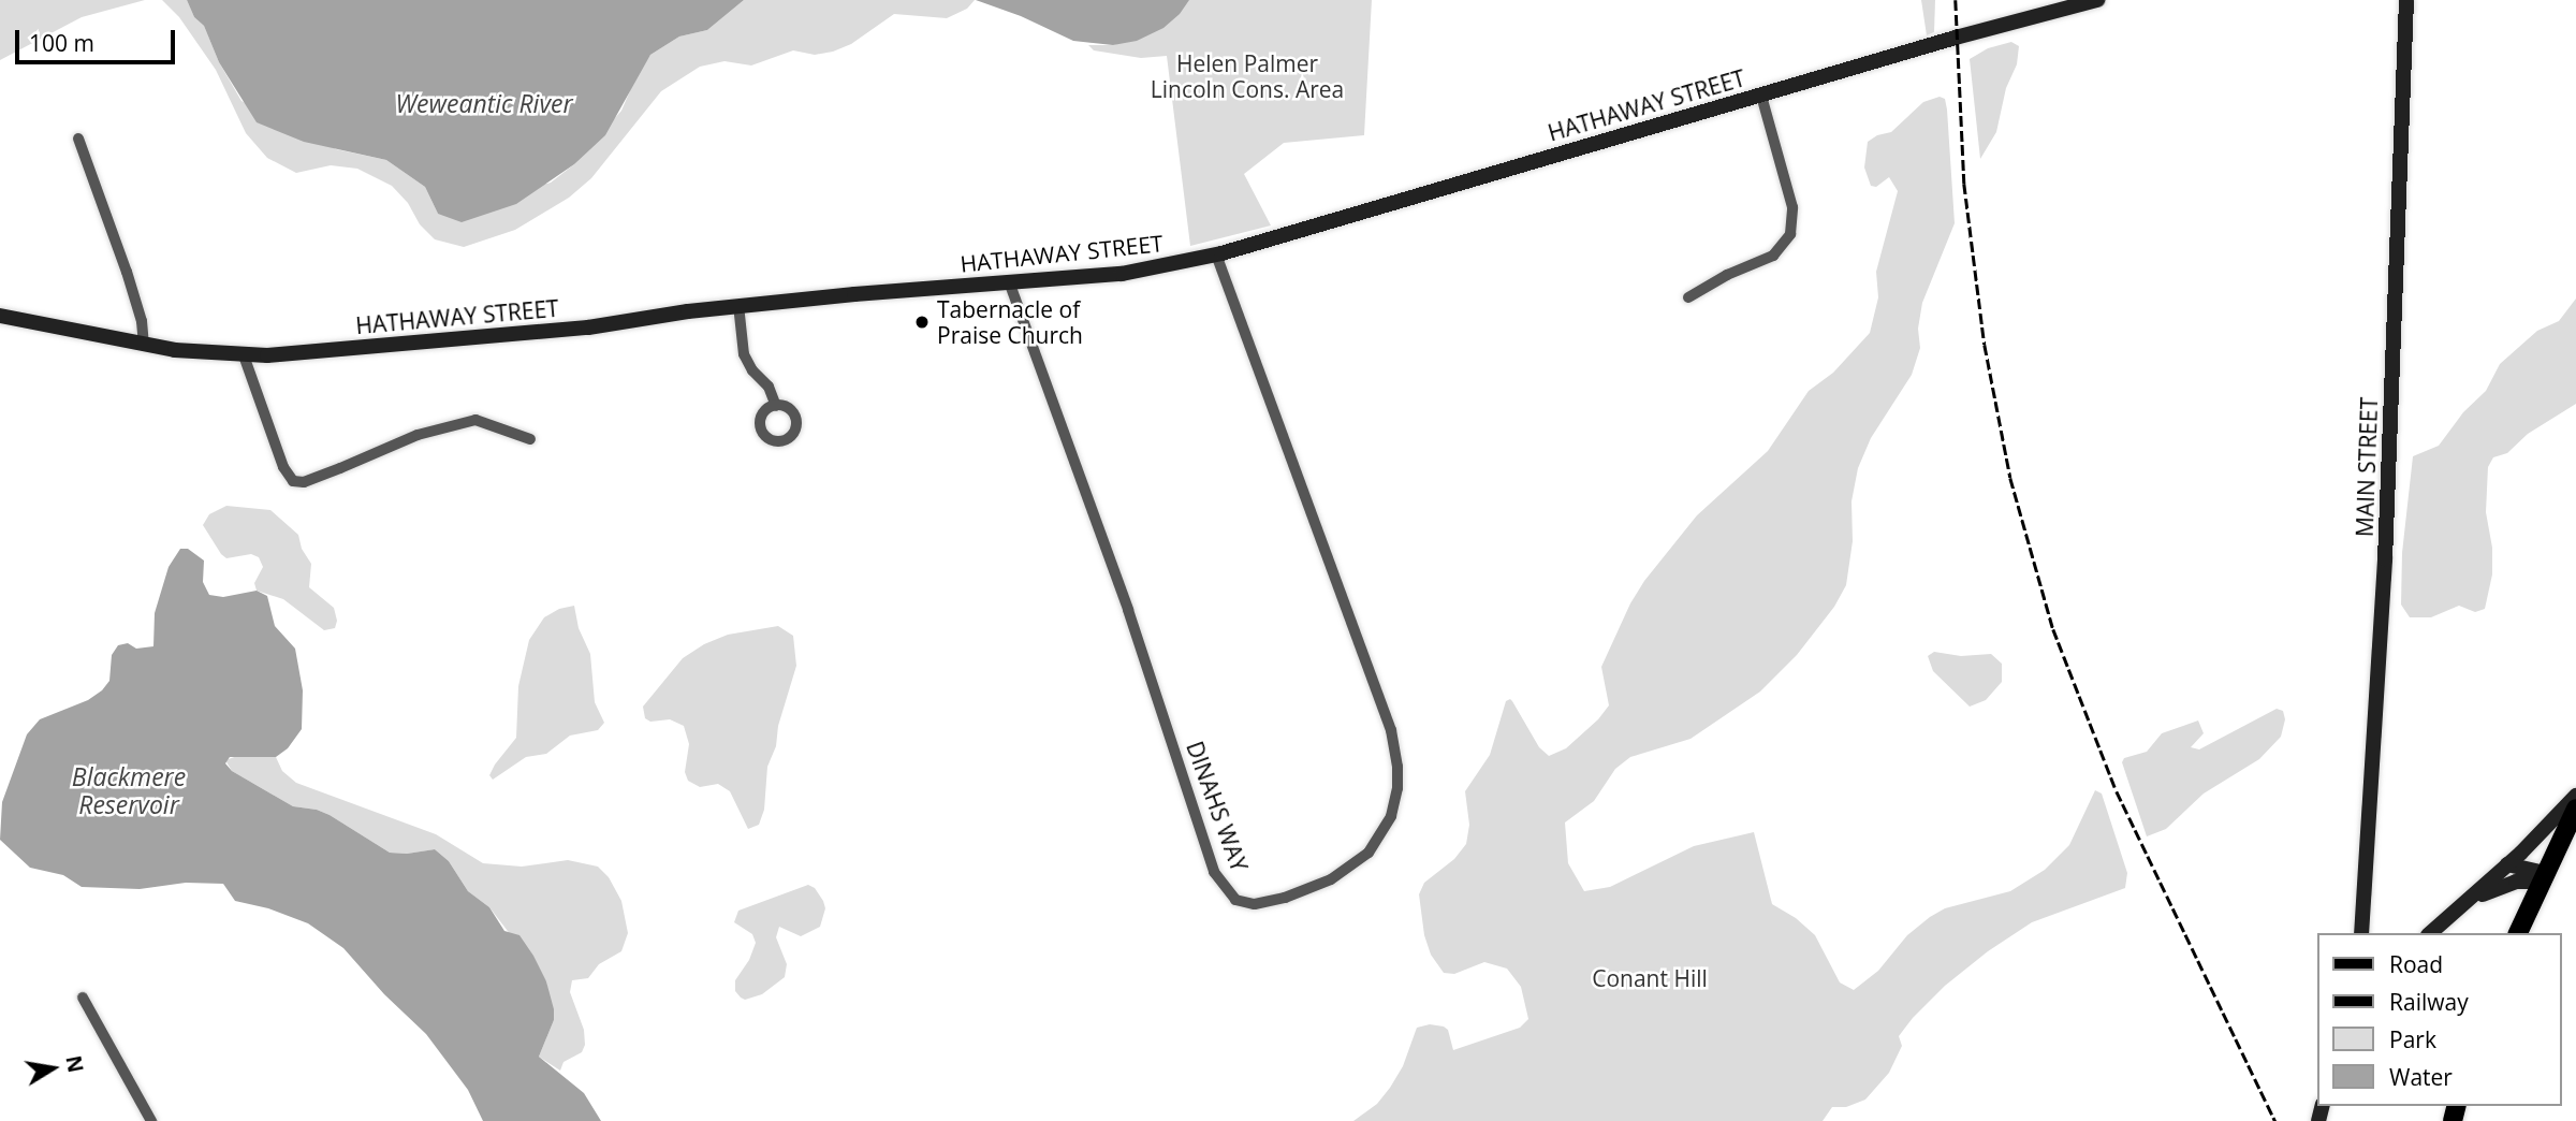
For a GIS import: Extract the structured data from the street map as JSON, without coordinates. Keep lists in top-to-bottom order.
{
  "streets": {
    "street": ["HATHAWAY STREET", "MAIN STREET", "DINAHS WAY"]
  },
  "crossings": [
    ["HATHAWAY STREET", "DINAHS WAY"]
  ],
  "water": ["Weweantic River", "Blackmere Reservoir"],
  "parks": ["Helen Palmer Lincoln Cons. Area", "Conant Hill"],
  "places": ["Tabernacle of Praise Church"],
  "legend": [
    "Road",
    "Railway",
    "Park",
    "Water"
  ],
  "scale_bar": "100 m",
  "north": "right"
}
